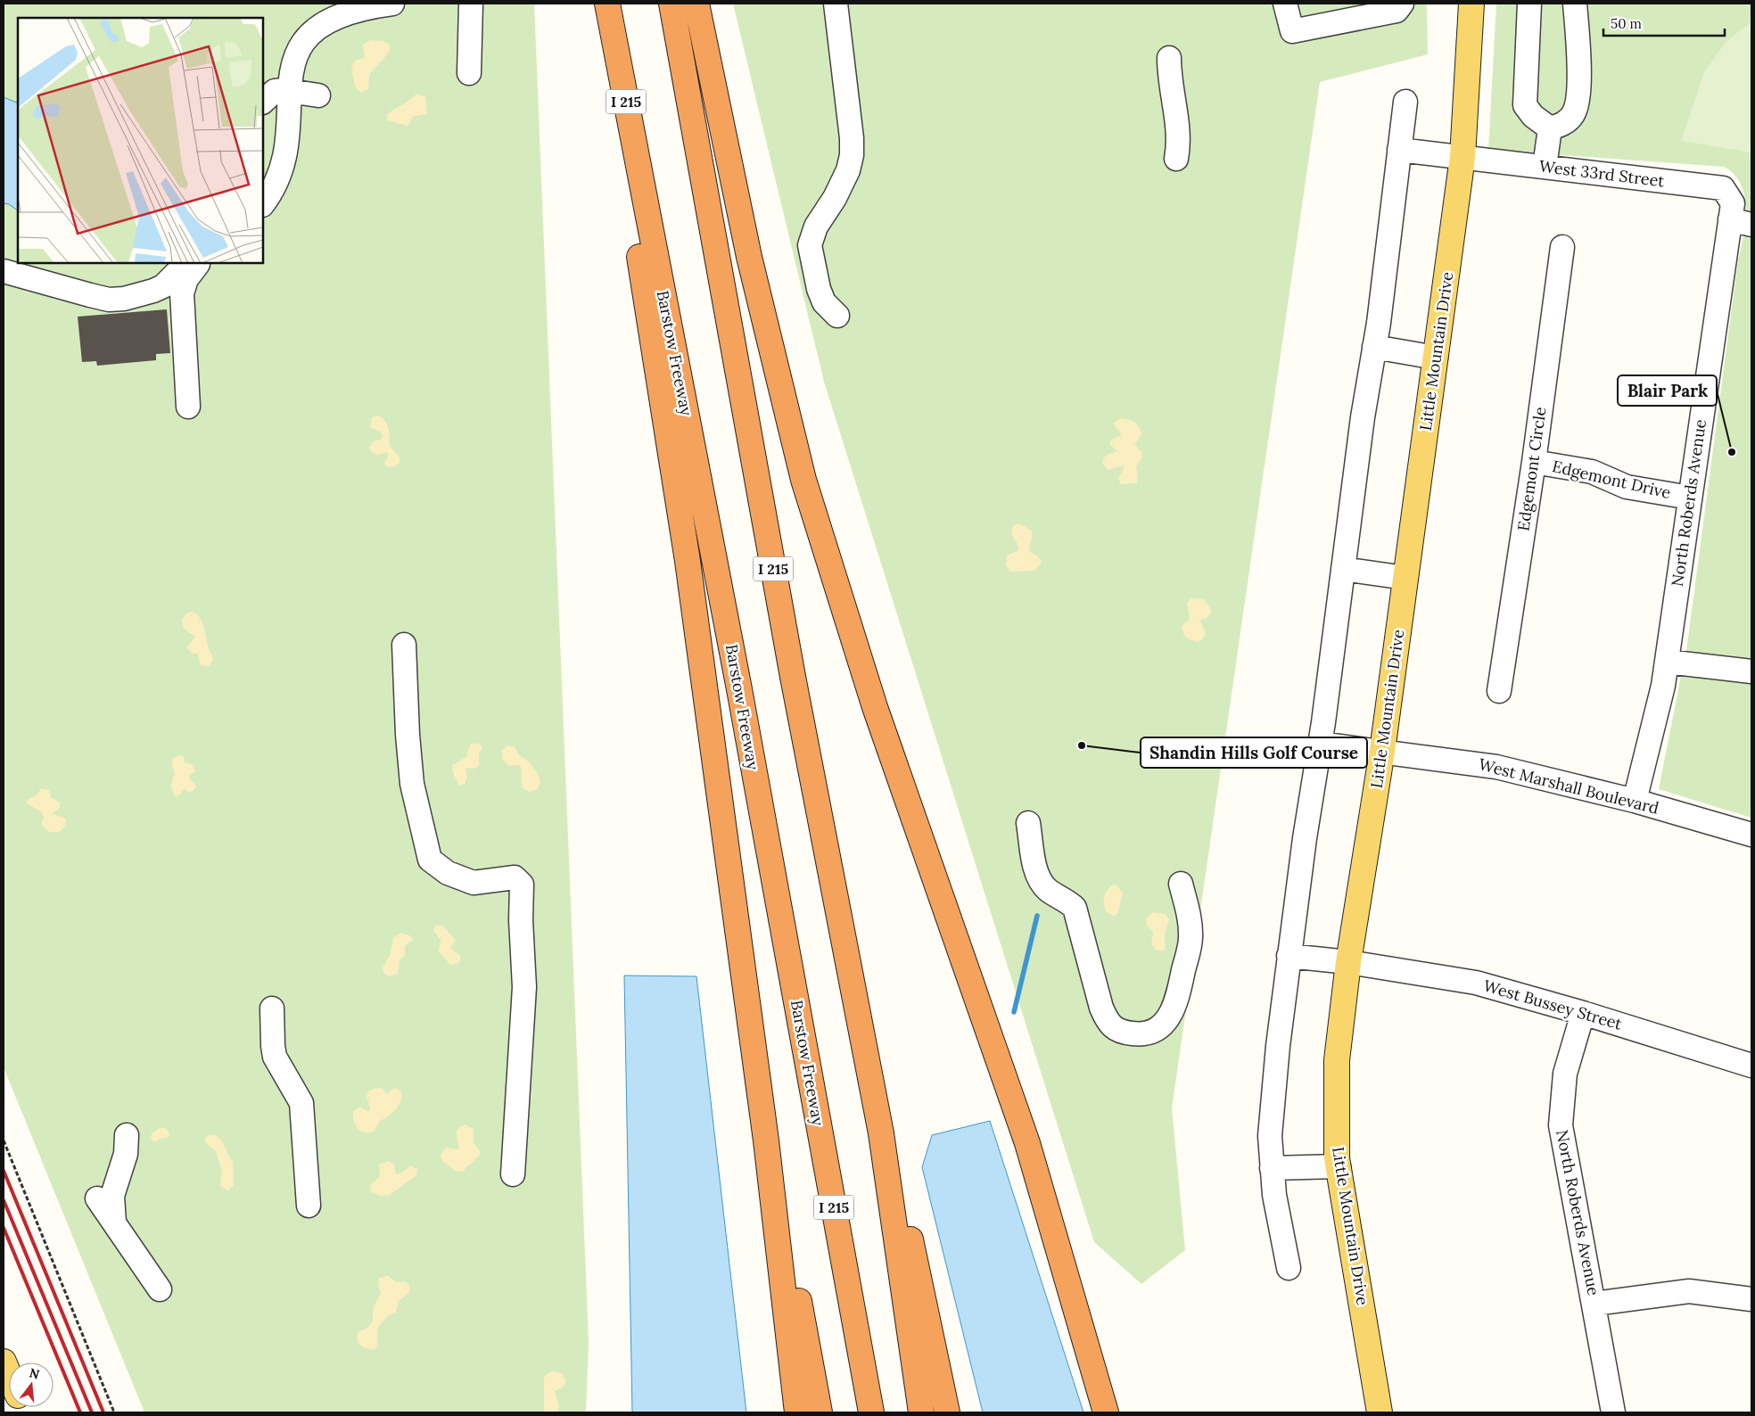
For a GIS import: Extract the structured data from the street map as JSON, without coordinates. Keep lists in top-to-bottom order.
{
  "streets": {
    "highway": ["I 215", "Barstow Freeway"],
    "main road": ["Little Mountain Drive"],
    "street": [
      "West 33rd Street",
      "Edgemont Circle",
      "Edgemont Drive",
      "North Roberds Avenue",
      "West Marshall Boulevard",
      "West Bussey Street"
    ]
  },
  "crossings": [
    ["West 33rd Street", "Little Mountain Drive"],
    ["West 33rd Street", "North Roberds Avenue"],
    ["Little Mountain Drive", "West Marshall Boulevard"],
    ["Little Mountain Drive", "West Bussey Street"],
    ["Edgemont Circle", "Edgemont Drive"],
    ["Edgemont Drive", "North Roberds Avenue"],
    ["North Roberds Avenue", "West Marshall Boulevard"],
    ["North Roberds Avenue", "West Bussey Street"]
  ],
  "places": ["Blair Park", "Shandin Hills Golf Course"],
  "scale_bar": "50 m",
  "north": "top"
}
